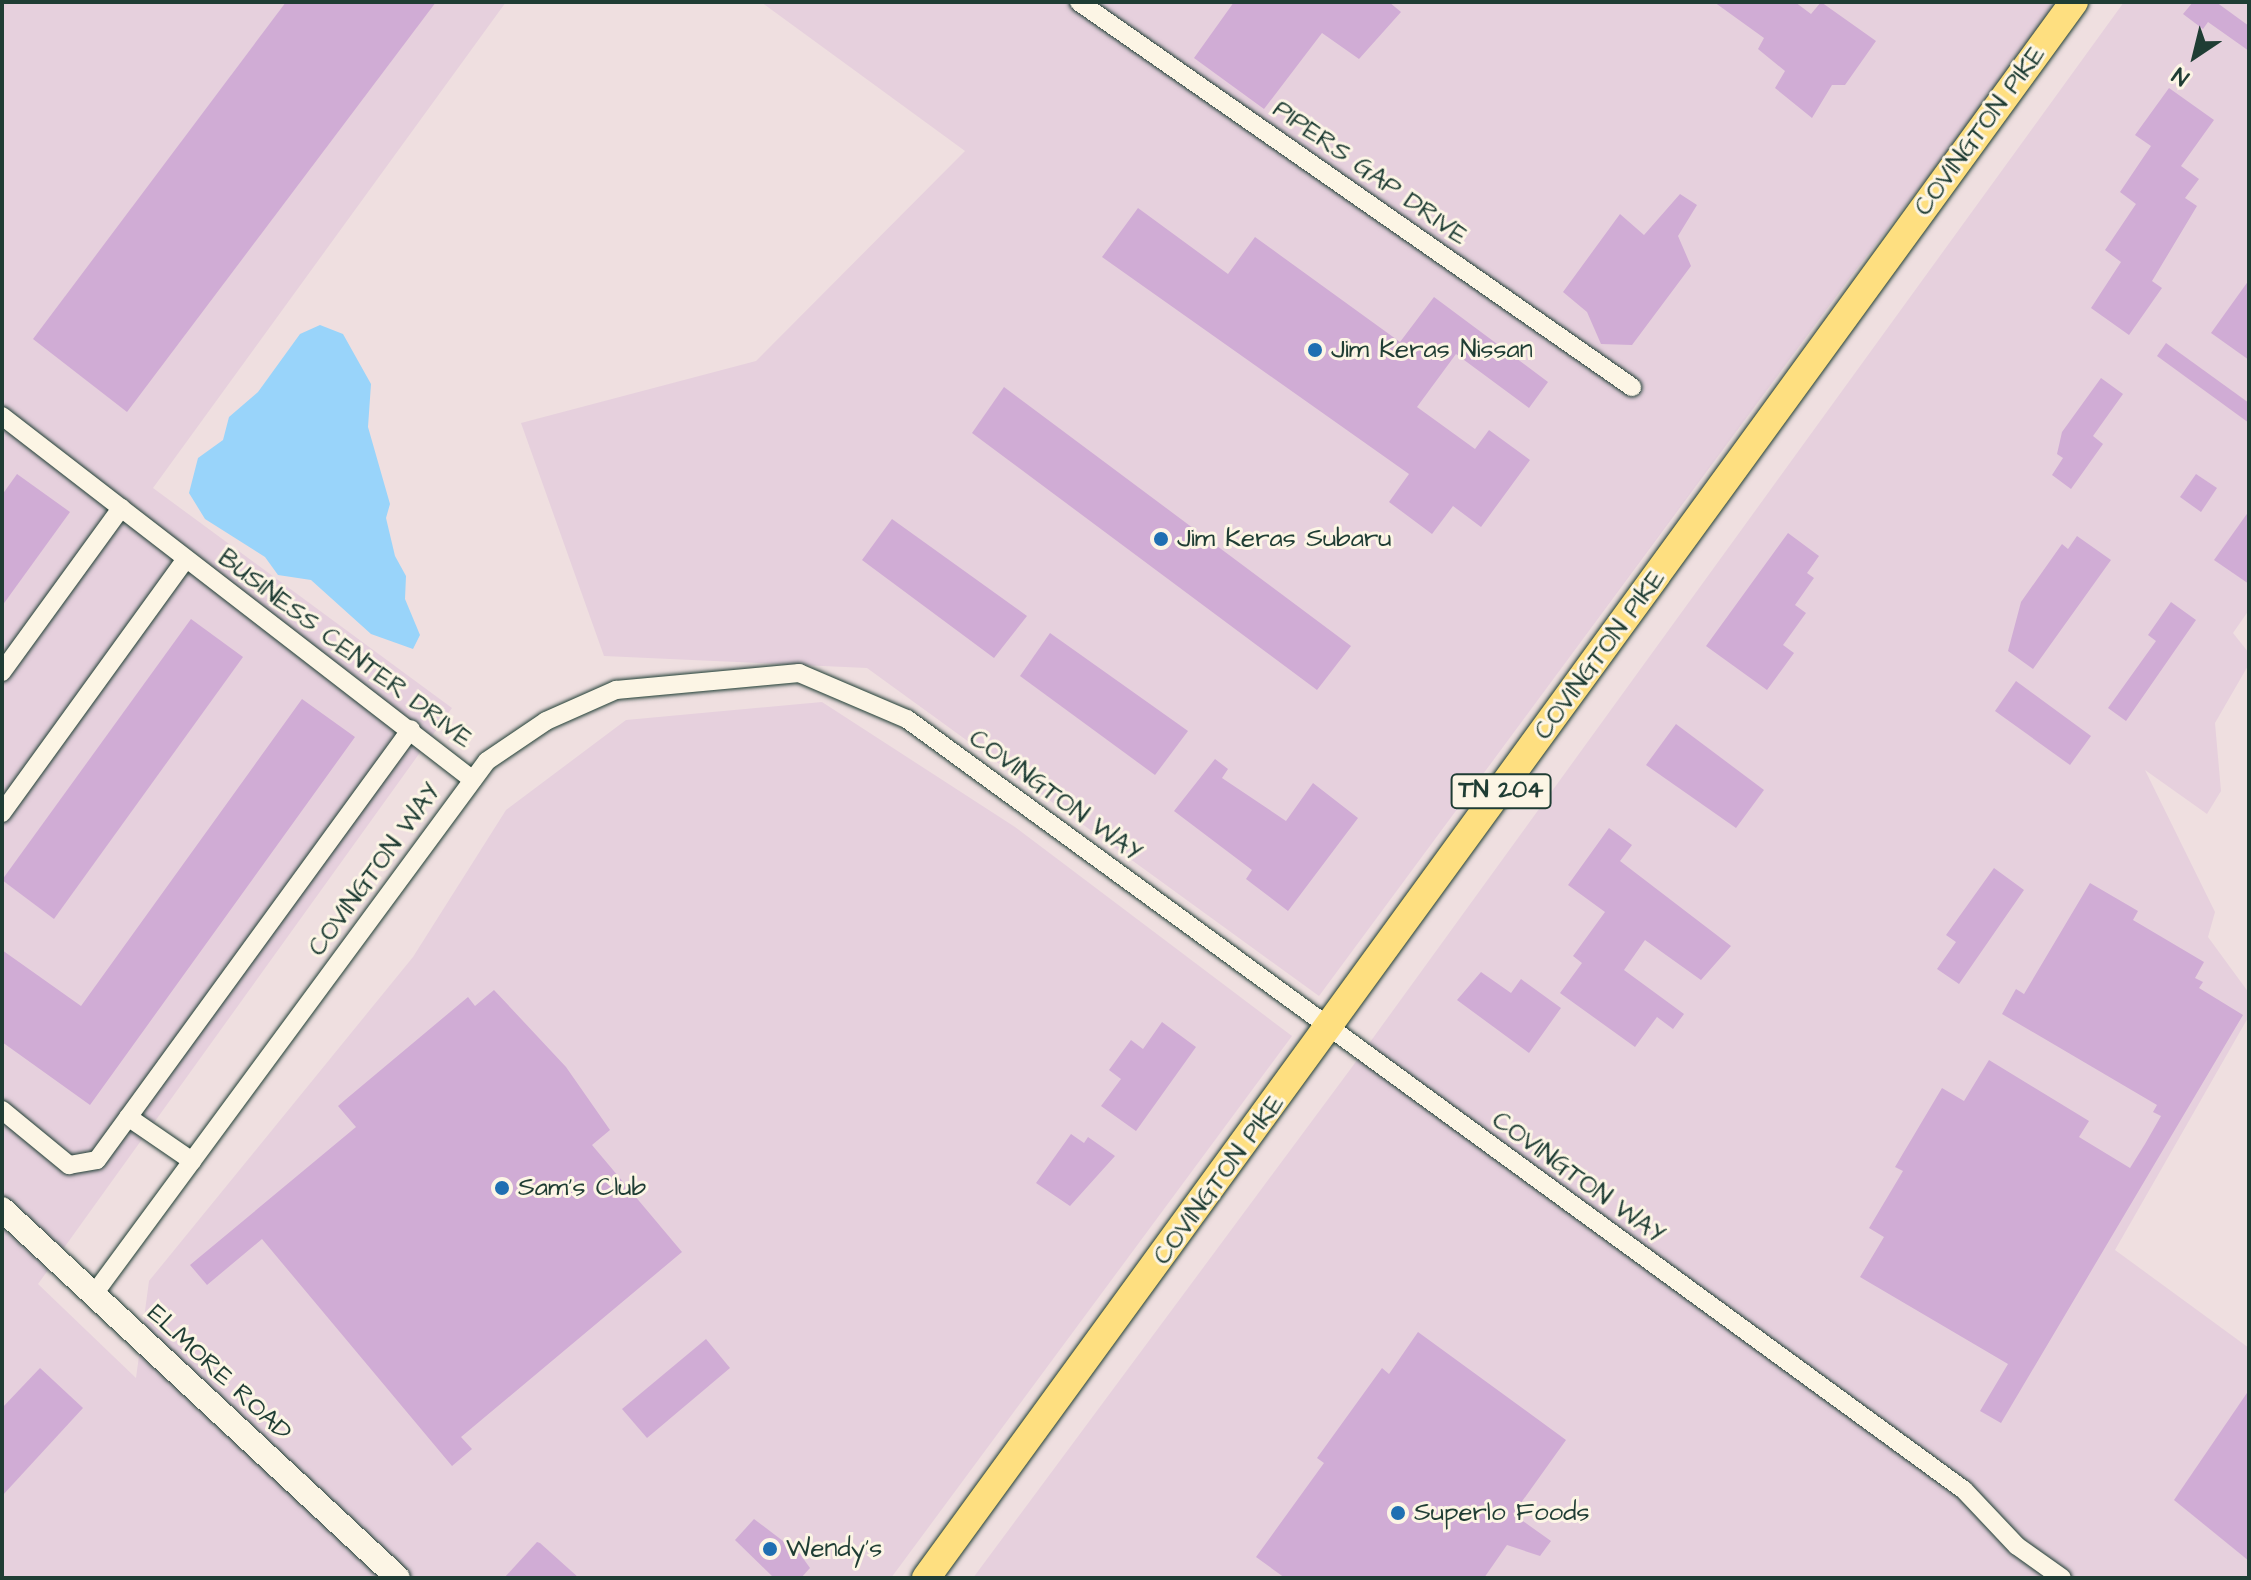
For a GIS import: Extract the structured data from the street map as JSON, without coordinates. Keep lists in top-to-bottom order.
{
  "streets": {
    "main road": ["COVINGTON PIKE", "TN 204"],
    "street": [
      "PIPERS GAP DRIVE",
      "BUSINESS CENTER DRIVE",
      "COVINGTON WAY",
      "ELMORE ROAD"
    ]
  },
  "crossings": [
    ["COVINGTON PIKE", "COVINGTON WAY"],
    ["BUSINESS CENTER DRIVE", "COVINGTON WAY"],
    ["COVINGTON WAY", "ELMORE ROAD"]
  ],
  "places": [
    "Jim Keras Nissan",
    "Jim Keras Subaru",
    "Sam's Club",
    "Superlo Foods",
    "Wendy's"
  ],
  "north": "bottom left"
}
